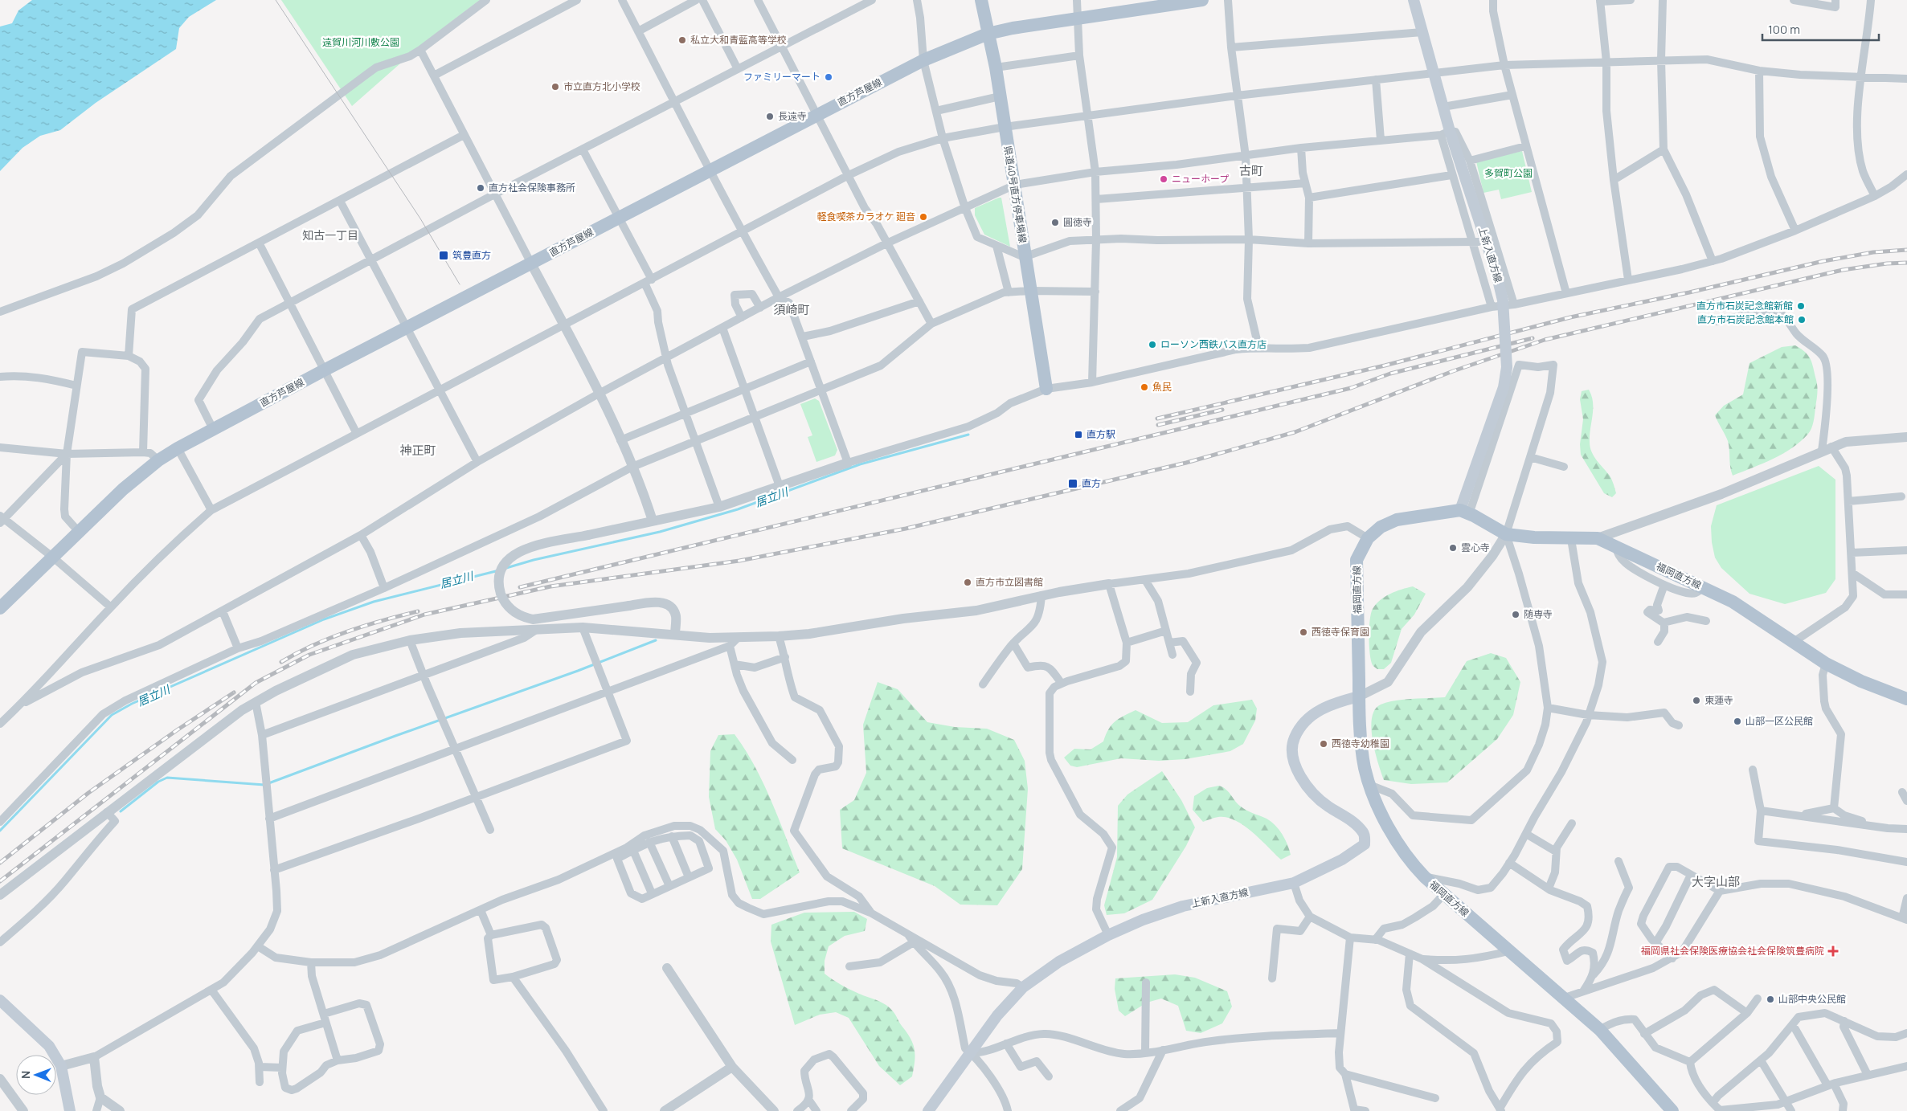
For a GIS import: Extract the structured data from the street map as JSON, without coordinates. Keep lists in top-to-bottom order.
{
  "streets": {
    "main road": [
      "直方芦屋線",
      "県道40号直方停車場線",
      "上新入直方線",
      "福岡直方線"
    ]
  },
  "crossings": [
    ["直方芦屋線", "県道40号直方停車場線"],
    ["上新入直方線", "福岡直方線"]
  ],
  "districts": [
    "古町",
    "知古一丁目",
    "須崎町",
    "神正町",
    "大字山部"
  ],
  "water": ["居立川"],
  "parks": ["遠賀川河川敷公園", "多賀町公園"],
  "places": {
    "other": [
      "私立大和青藍高等学校",
      "ファミリーマート",
      "市立直方北小学校",
      "長遠寺",
      "ニューホープ",
      "直方社会保険事務所",
      "軽食喫茶カラオケ 廻音",
      "圓徳寺",
      "直方市石炭記念館新館",
      "直方市石炭記念館本館",
      "ローソン西鉄バス直方店",
      "魚民",
      "雲心寺",
      "直方市立図書館",
      "随専寺",
      "西徳寺保育園",
      "東蓮寺",
      "山部一区公民館",
      "西徳寺幼稚園",
      "山部中央公民館"
    ],
    "transit": ["筑豊直方", "直方駅", "直方"],
    "health": ["福岡県社会保険医療協会社会保険筑豊病院"]
  },
  "scale_bar": "100 m",
  "north": "left"
}
